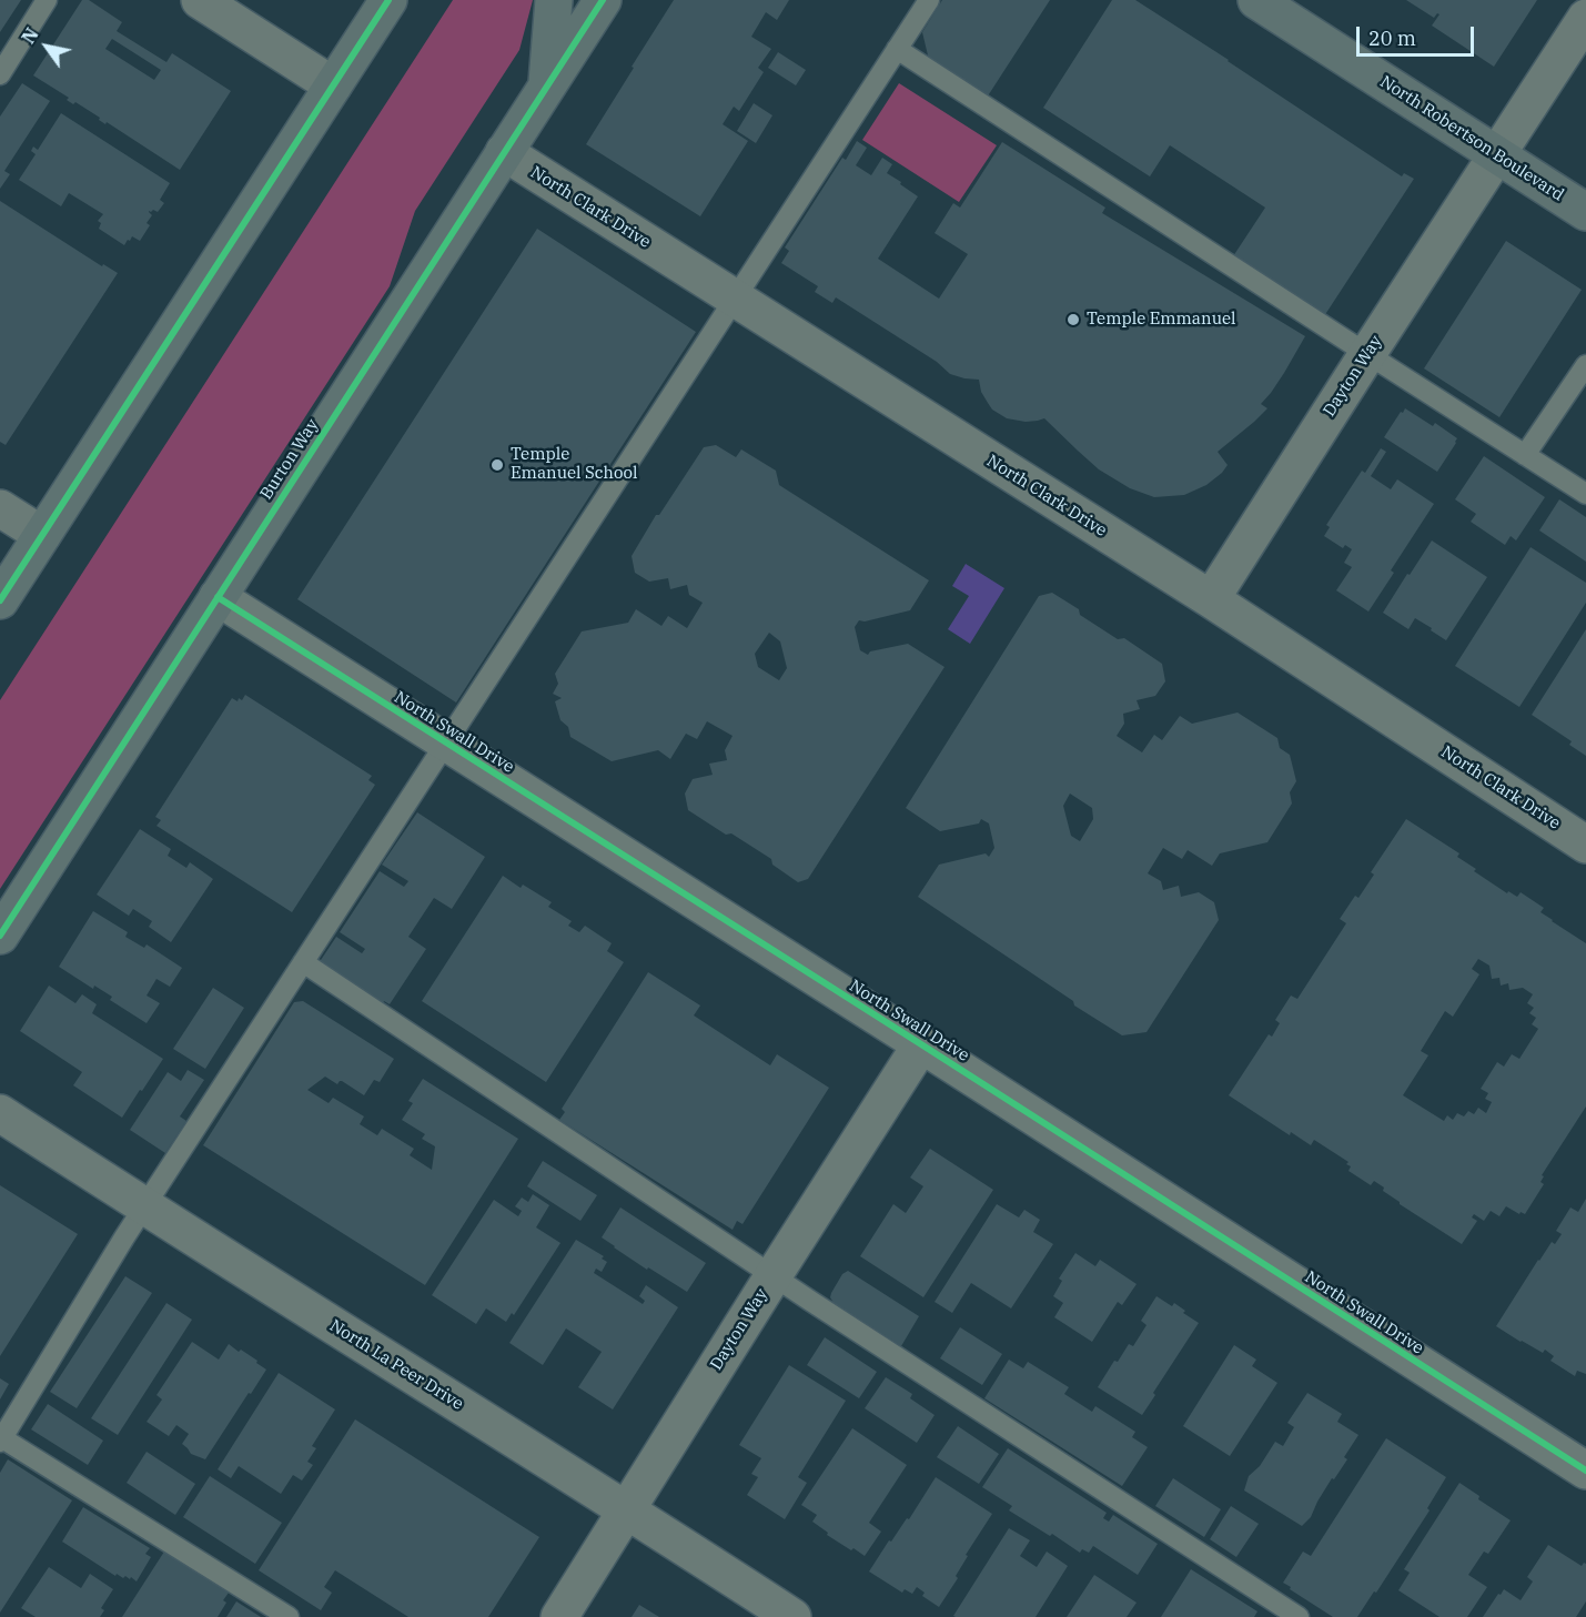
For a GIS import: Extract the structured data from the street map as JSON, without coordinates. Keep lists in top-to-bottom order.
{
  "streets": {
    "main road": ["North Robertson Boulevard", "Burton Way"],
    "street": [
      "North Clark Drive",
      "Dayton Way",
      "North Swall Drive",
      "North La Peer Drive"
    ]
  },
  "crossings": [
    ["North Robertson Boulevard", "Dayton Way"],
    ["North Clark Drive", "Dayton Way"],
    ["North Clark Drive", "Burton Way"],
    ["Dayton Way", "North Swall Drive"],
    ["Dayton Way", "North La Peer Drive"],
    ["Burton Way", "North Swall Drive"]
  ],
  "places": ["Temple Emmanuel", "Temple Emanuel School"],
  "scale_bar": "20 m",
  "north": "top left"
}
